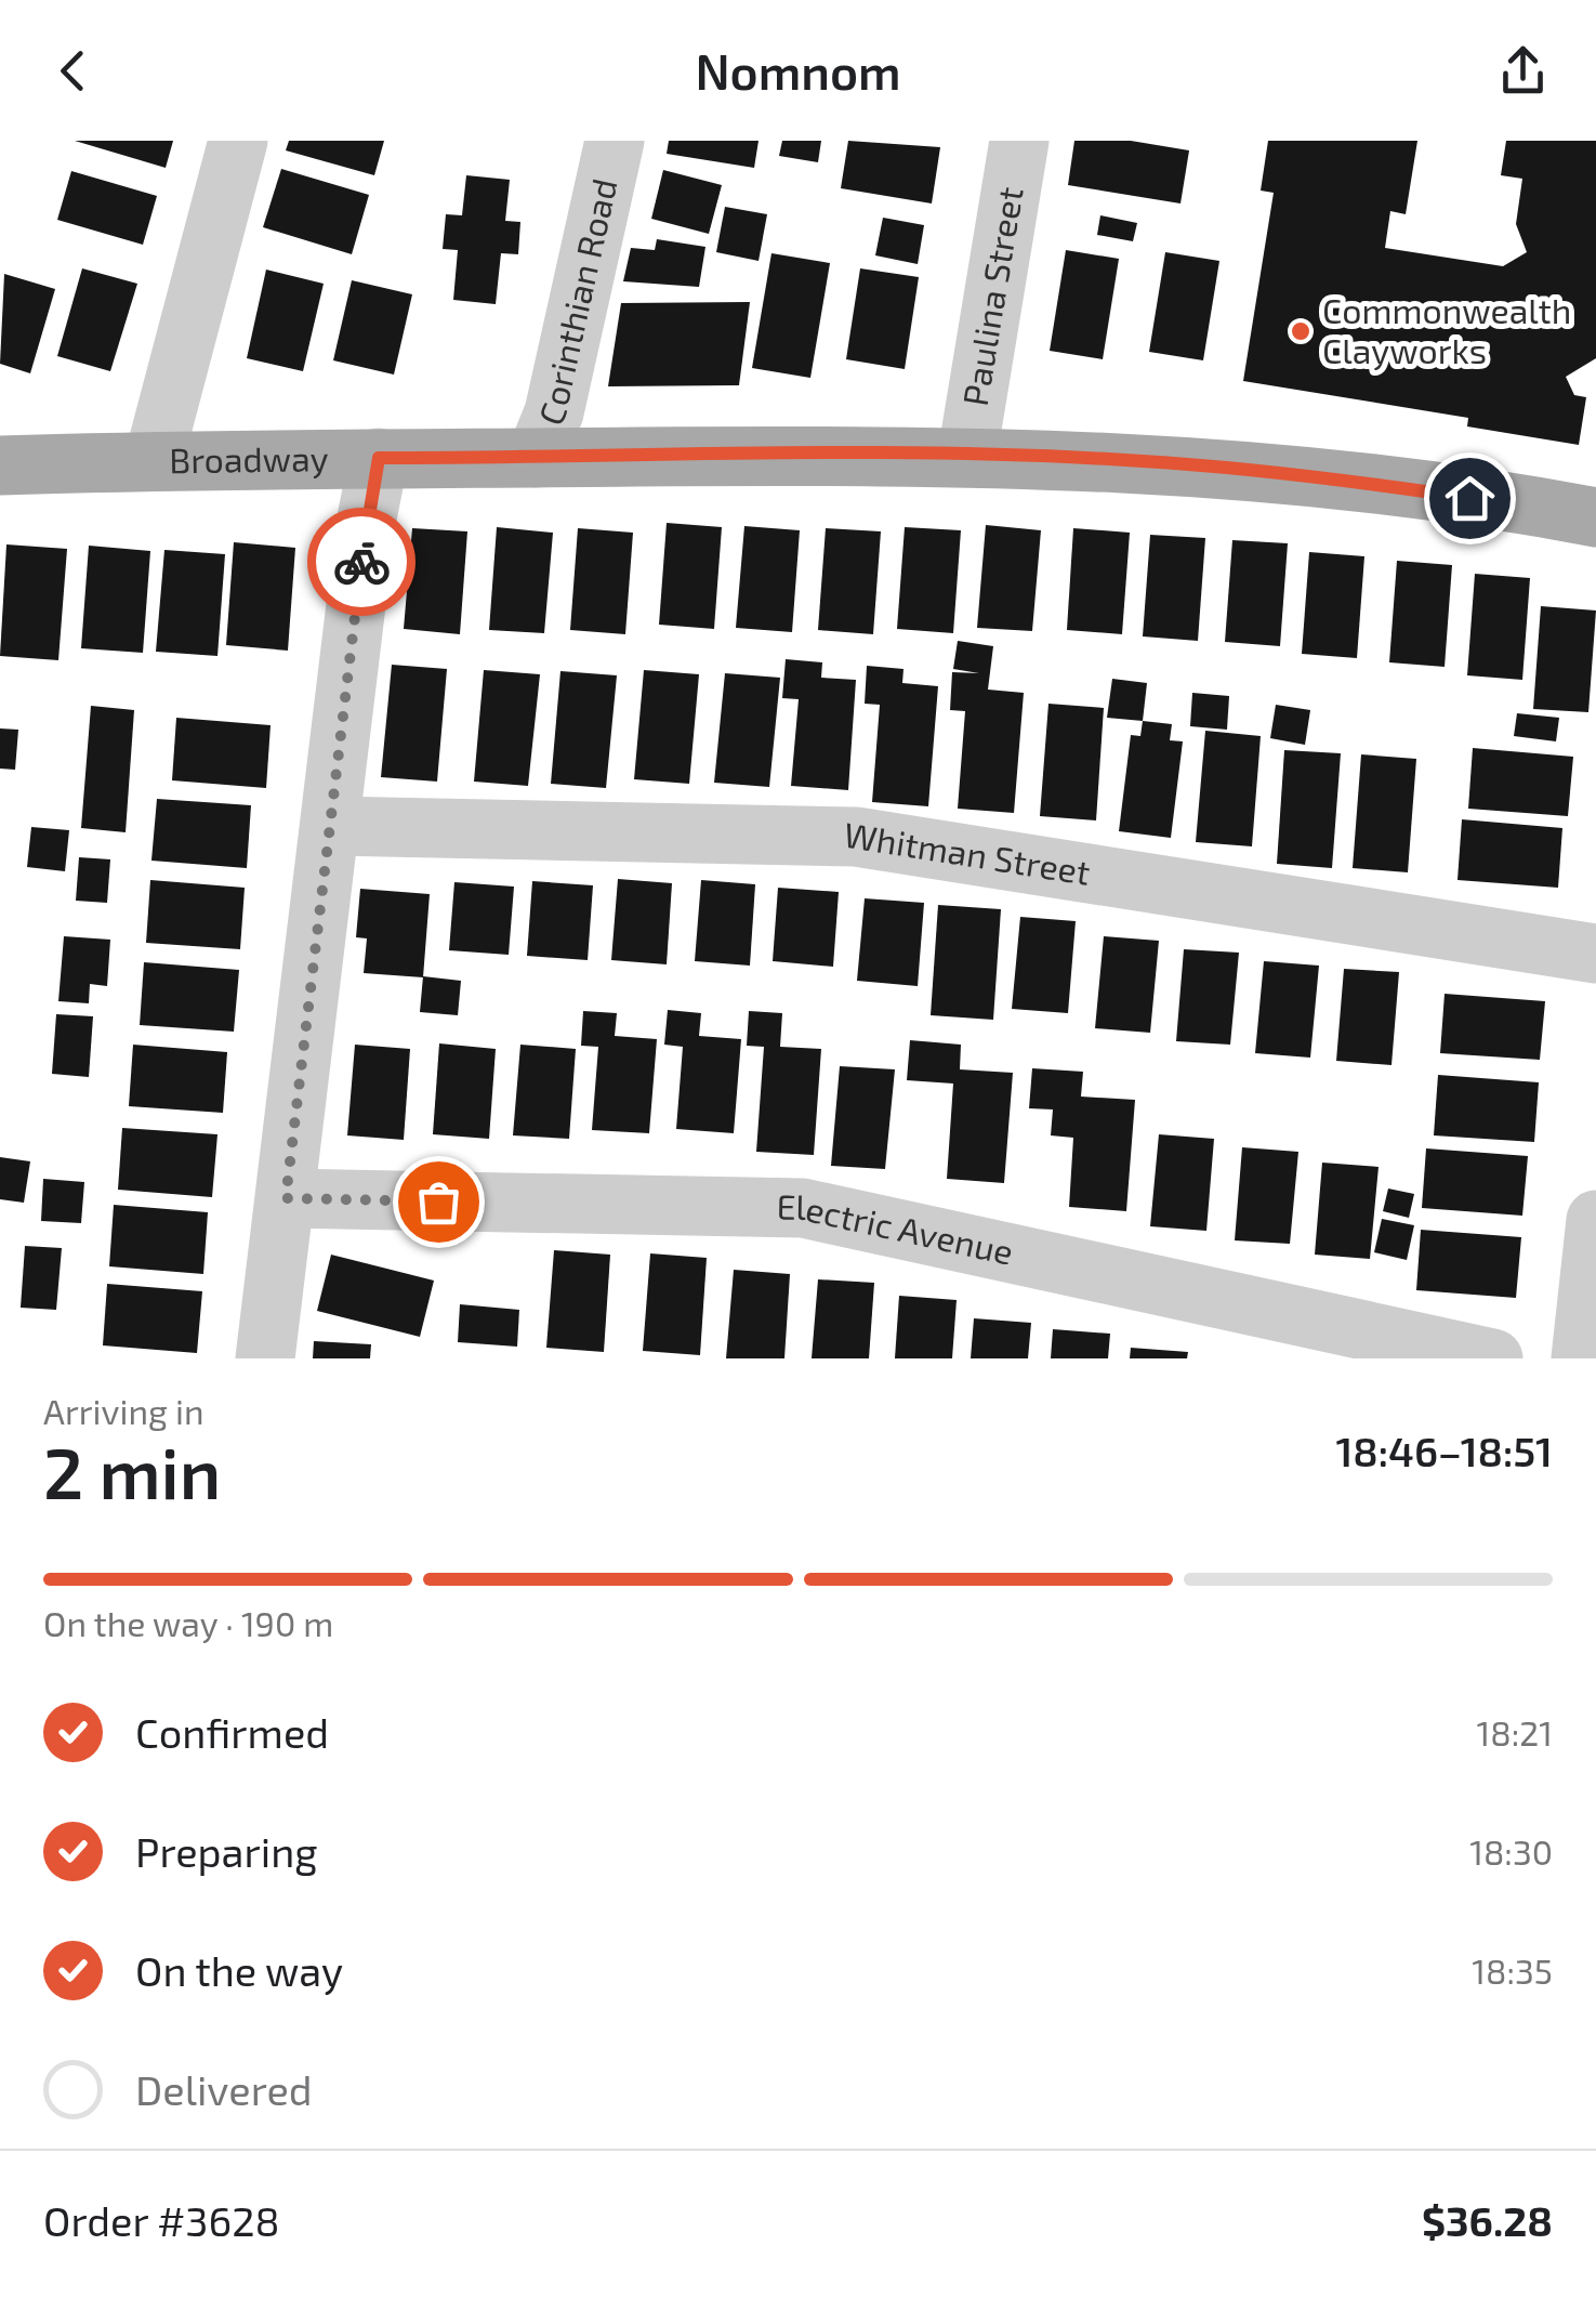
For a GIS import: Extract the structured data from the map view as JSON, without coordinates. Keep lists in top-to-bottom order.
{
  "streets": {
    "main road": ["Broadway"],
    "street": [
      "Paulina Street",
      "Corinthian Road",
      "Whitman Street",
      "Electric Avenue"
    ]
  },
  "crossings": [
    ["Paulina Street", "Broadway"],
    ["Corinthian Road", "Broadway"]
  ],
  "places": ["Commonwealth Clayworks"],
  "page": {
    "header": "Nomnom",
    "heading": ["2 min", "Arriving in", "18:46–18:51"],
    "panel": ["Order #3628", "$36.28"],
    "bar": "On the way · 190 m",
    "list": [
      ["Confirmed", "18:21"],
      ["Preparing", "18:30"],
      ["On the way", "18:35"],
      "Delivered"
    ]
  }
}
